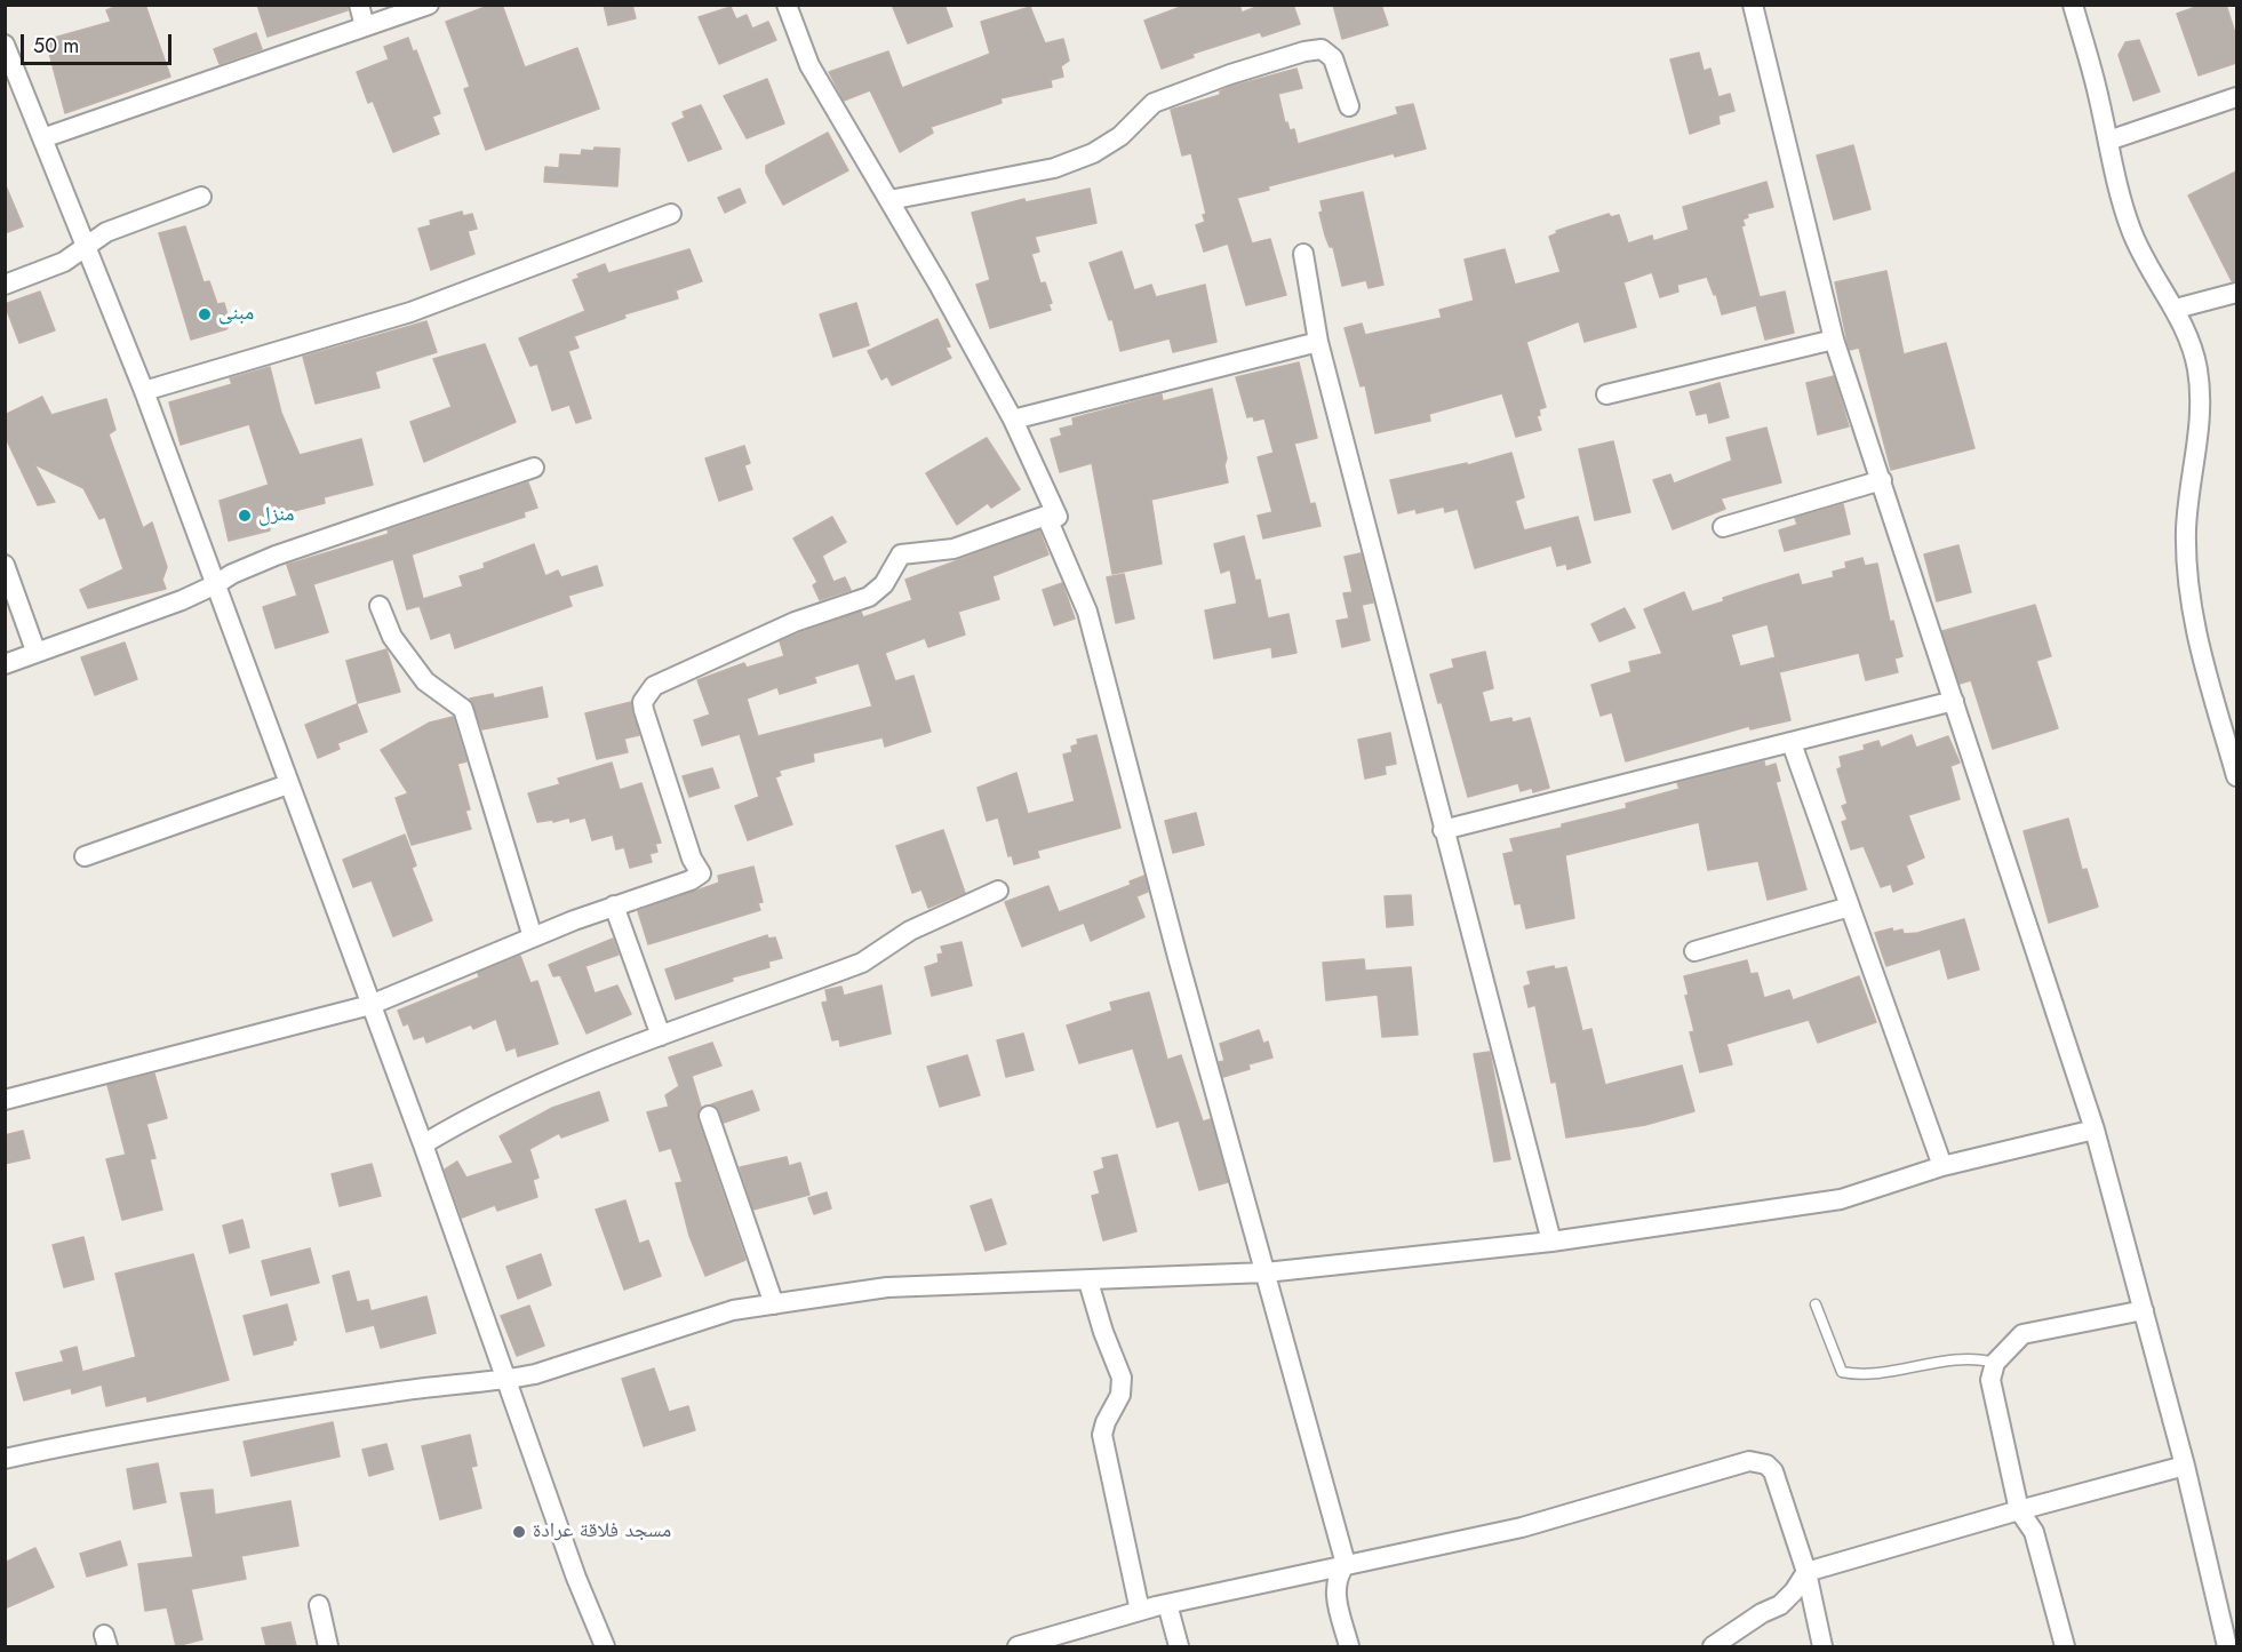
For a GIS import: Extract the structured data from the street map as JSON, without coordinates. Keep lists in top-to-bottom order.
{
  "places": ["مبنى", "منزل", "مسجد فلاقة عرادة"],
  "scale_bar": "50 m"
}
